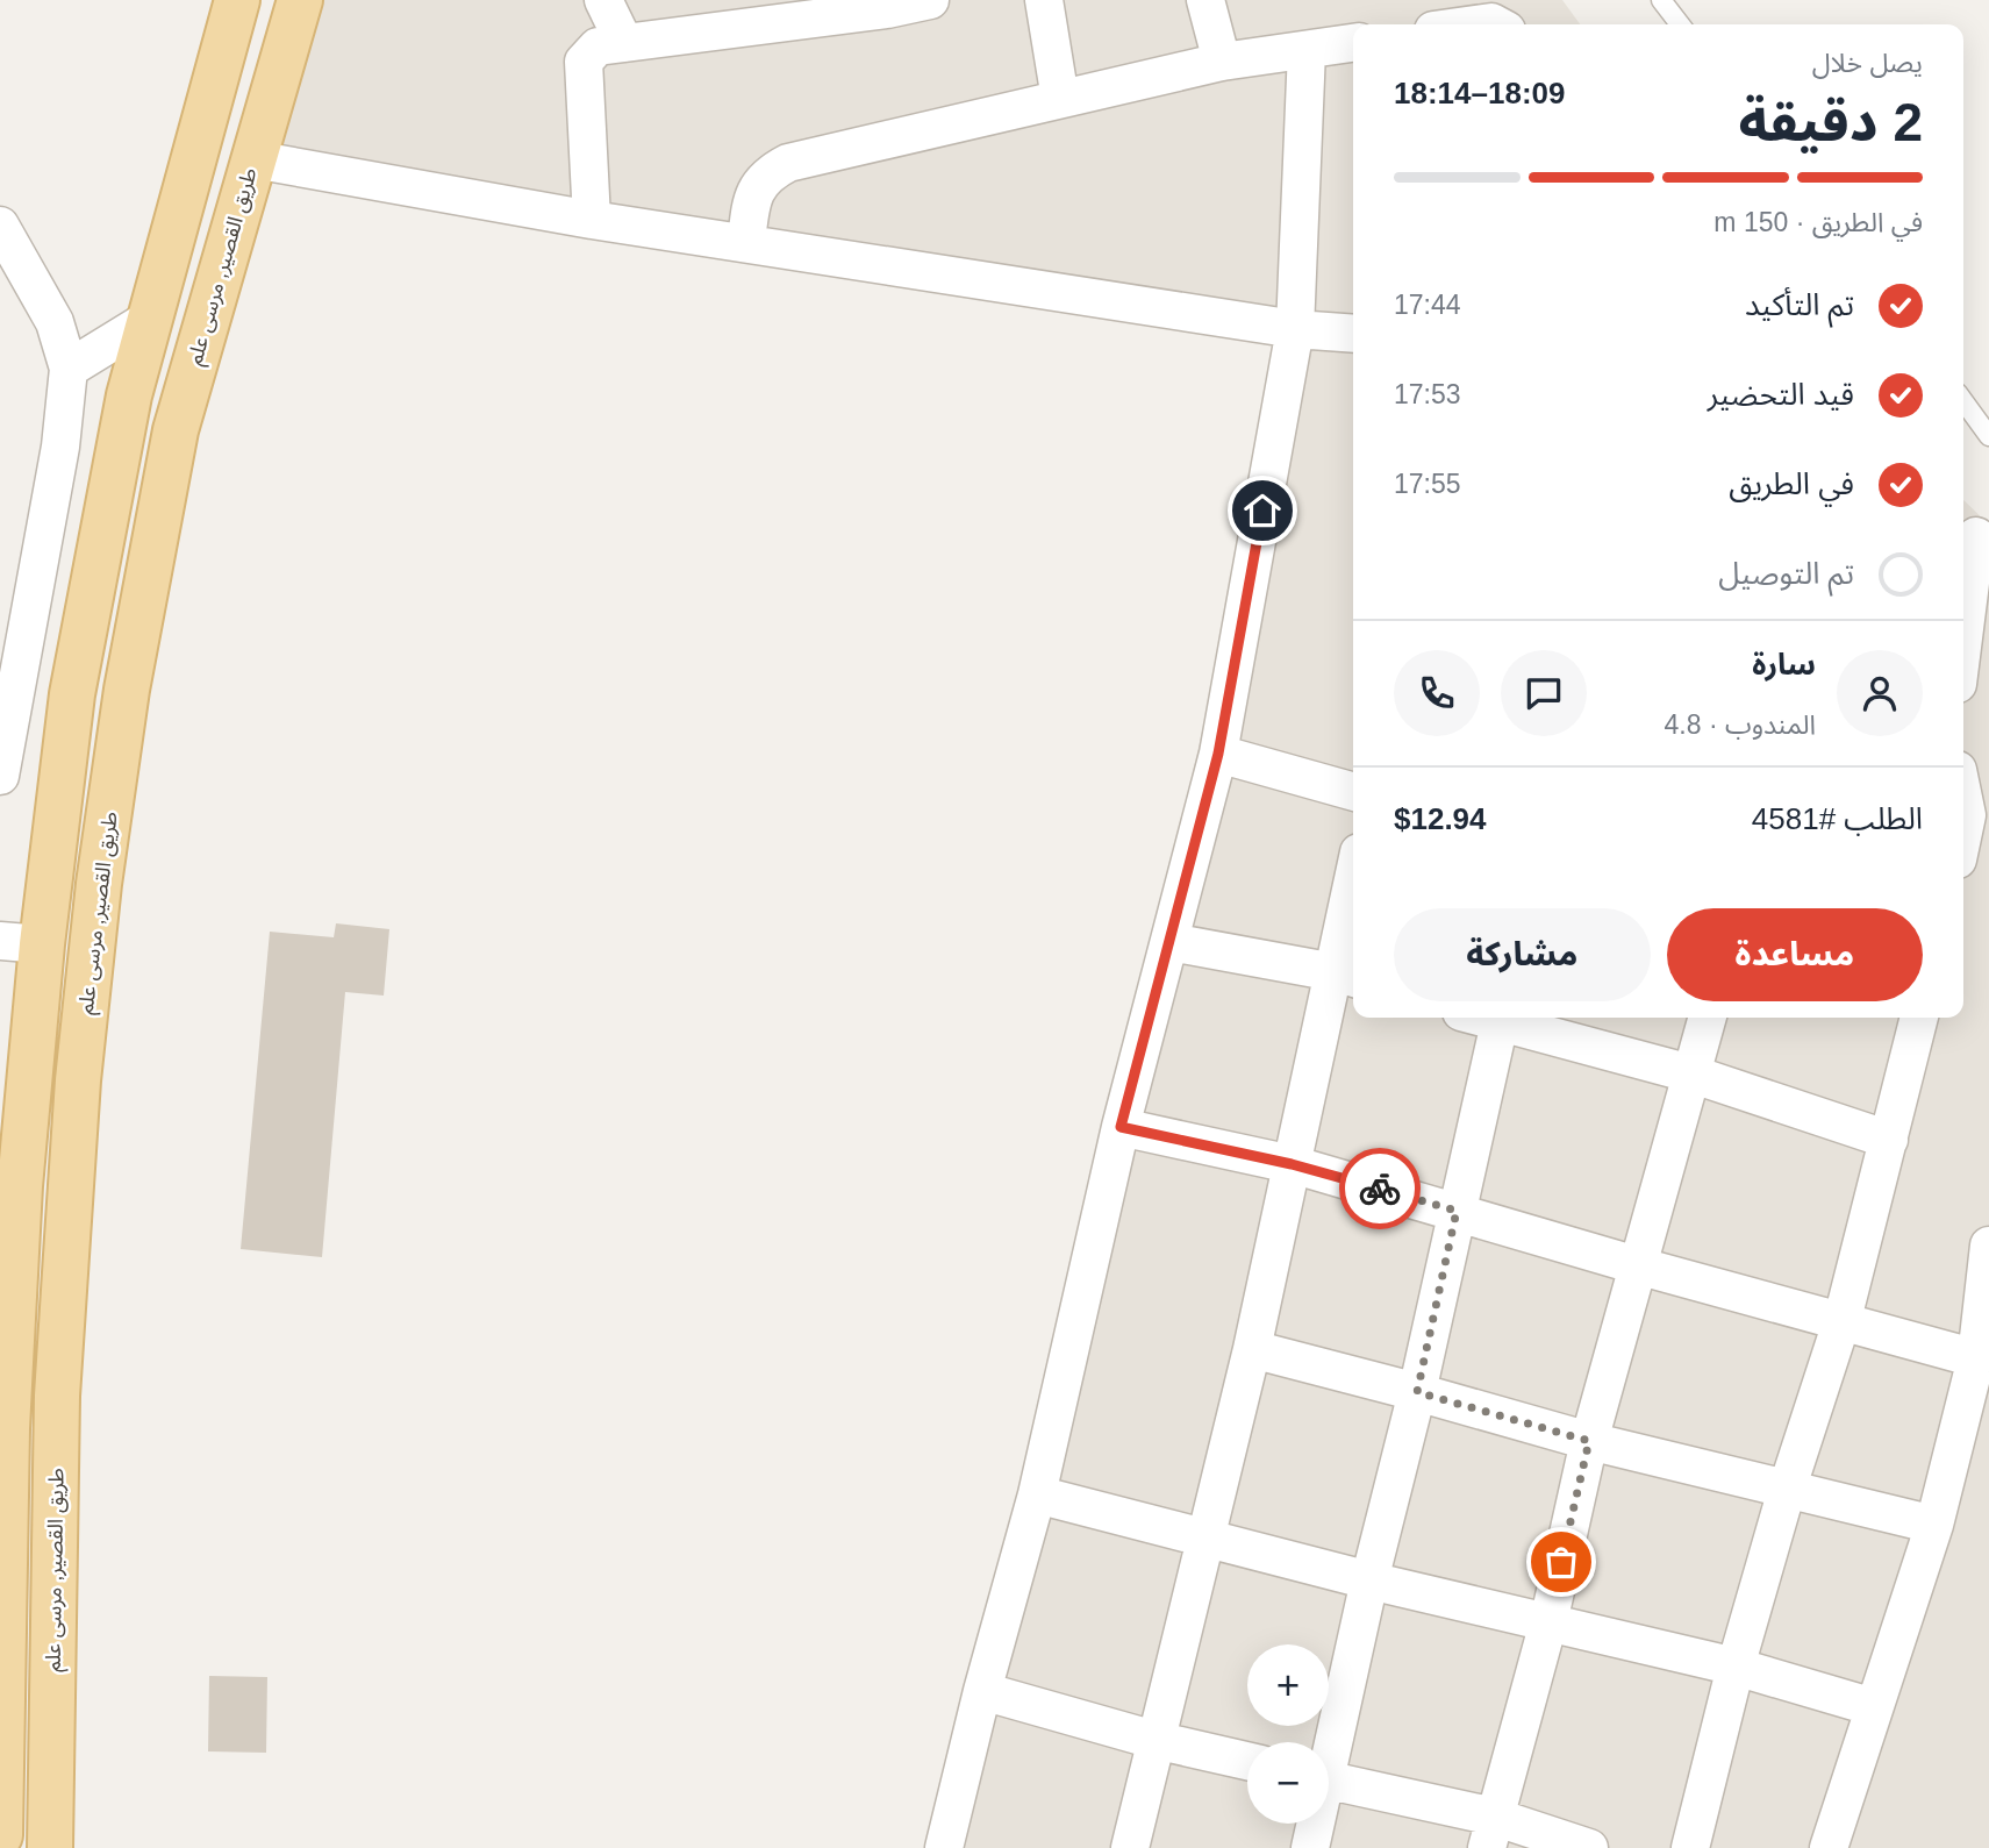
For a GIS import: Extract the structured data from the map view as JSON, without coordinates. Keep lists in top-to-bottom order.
{
  "streets": {
    "main road": ["طريق القصير, مرسى علم"]
  },
  "page": {
    "heading": ["2 دقيقة", "يصل خلال", "18:09–18:14"],
    "panel": [
      "سارة",
      "المندوب · 4.8",
      "الطلب #4581",
      "$12.94"
    ],
    "bar": "في الطريق · 150 m",
    "list": [
      ["تم التأكيد", "17:44"],
      ["قيد التحضير", "17:53"],
      ["في الطريق", "17:55"],
      "تم التوصيل"
    ],
    "buttons": ["مساعدة", "مشاركة"],
    "map_buttons": ["+", "−"]
  }
}
